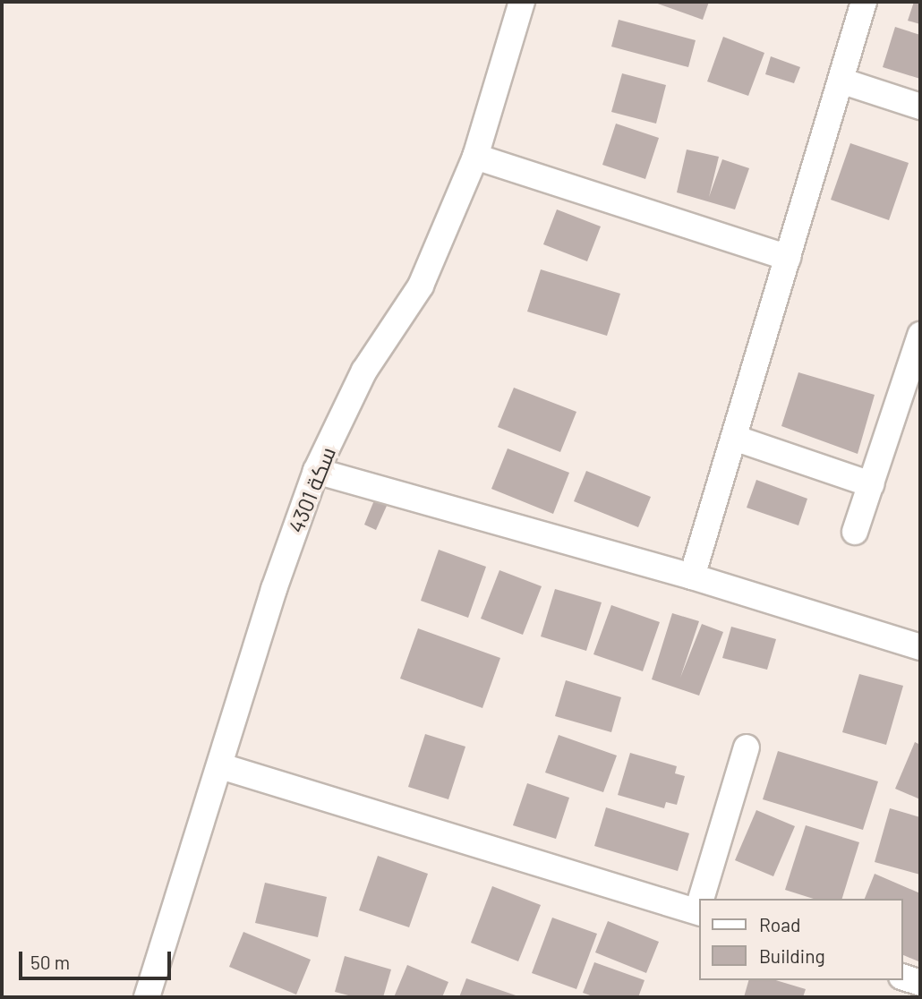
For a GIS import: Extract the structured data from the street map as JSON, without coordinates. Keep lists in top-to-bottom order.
{
  "streets": {
    "street": ["سكة 4301"]
  },
  "legend": ["Road", "Building"],
  "scale_bar": "50 m"
}
